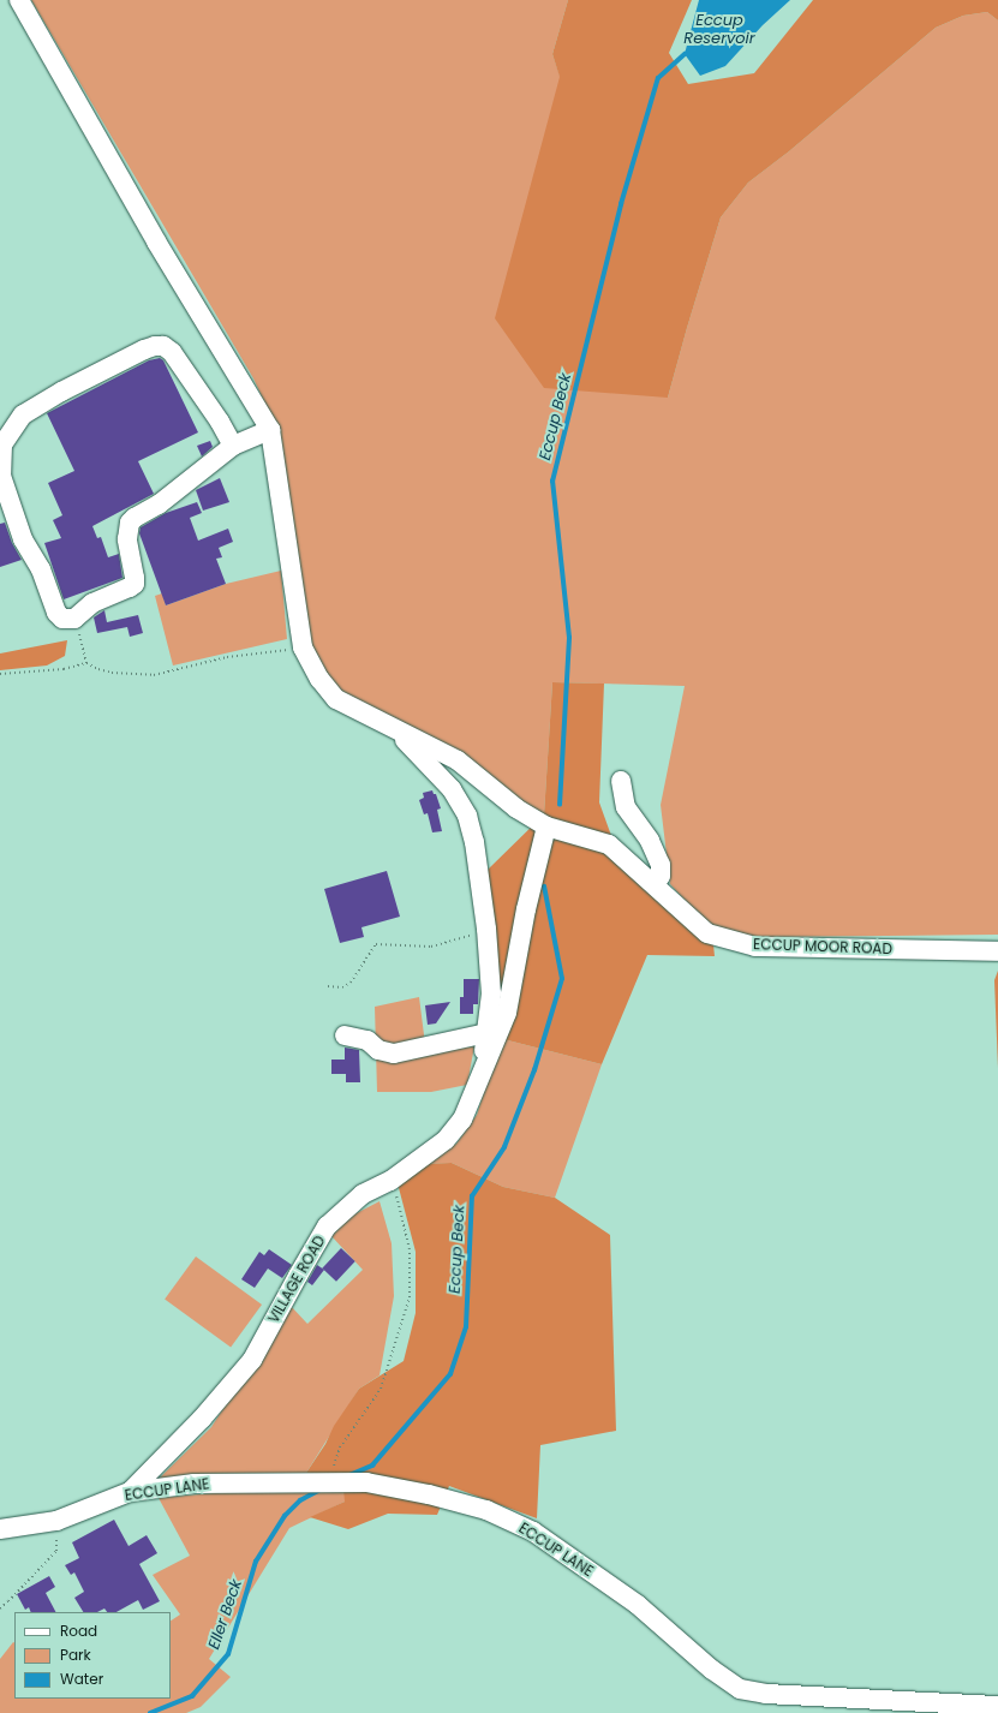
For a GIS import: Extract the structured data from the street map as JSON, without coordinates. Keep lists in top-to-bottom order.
{
  "streets": {
    "street": ["ECCUP MOOR ROAD", "VILLAGE ROAD", "ECCUP LANE"]
  },
  "crossings": [
    ["VILLAGE ROAD", "ECCUP LANE"]
  ],
  "water": ["Eccup Reservoir", "Eccup Beck", "Eller Beck"],
  "legend": ["Road", "Park", "Water"]
}
